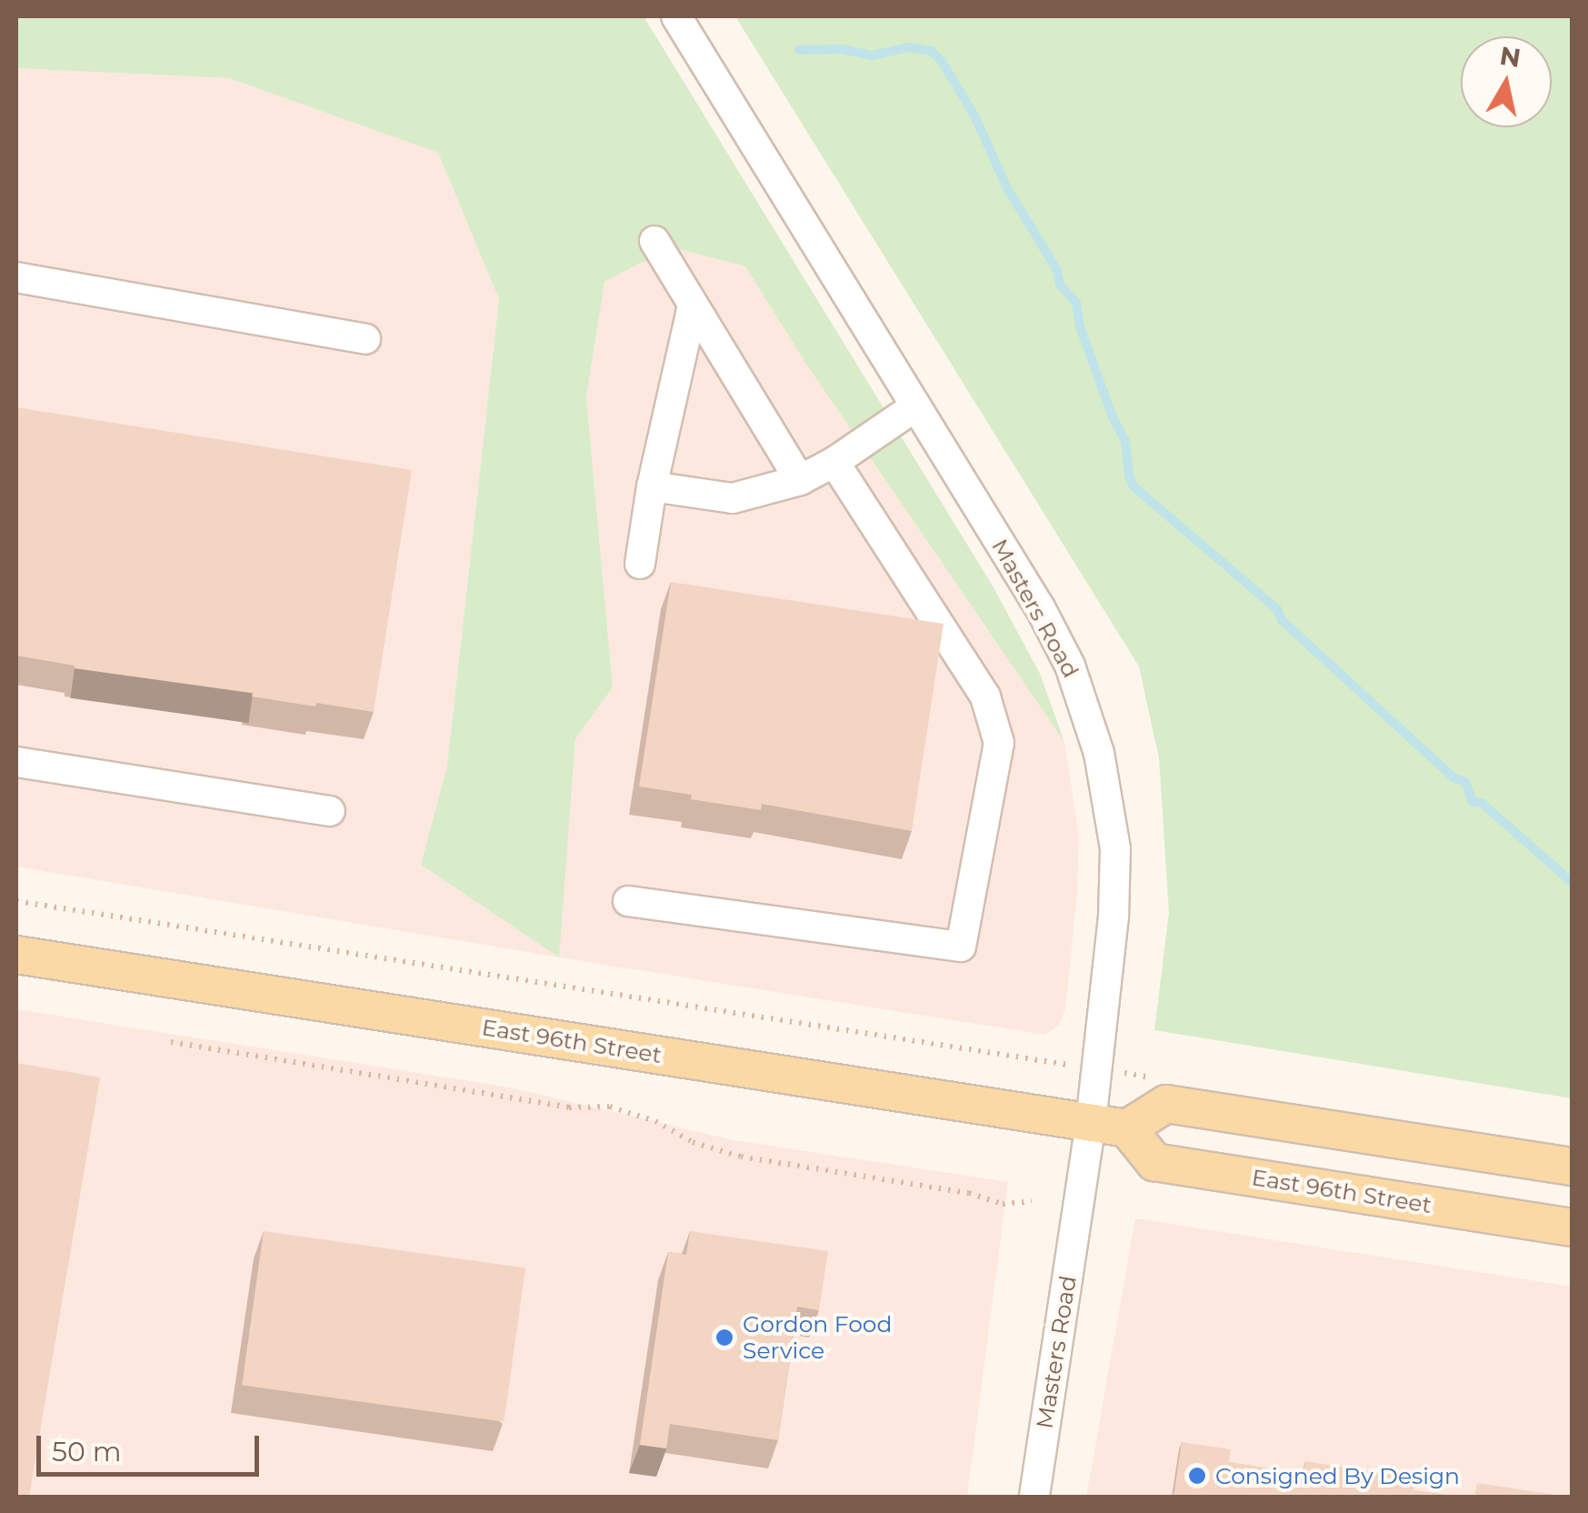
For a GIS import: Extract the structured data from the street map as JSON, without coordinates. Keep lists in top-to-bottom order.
{
  "streets": {
    "main road": ["East 96th Street"],
    "street": ["Masters Road"]
  },
  "crossings": [
    ["Masters Road", "East 96th Street"]
  ],
  "places": ["Gordon Food Service", "Consigned By Design"],
  "scale_bar": "50 m",
  "north": "top"
}
